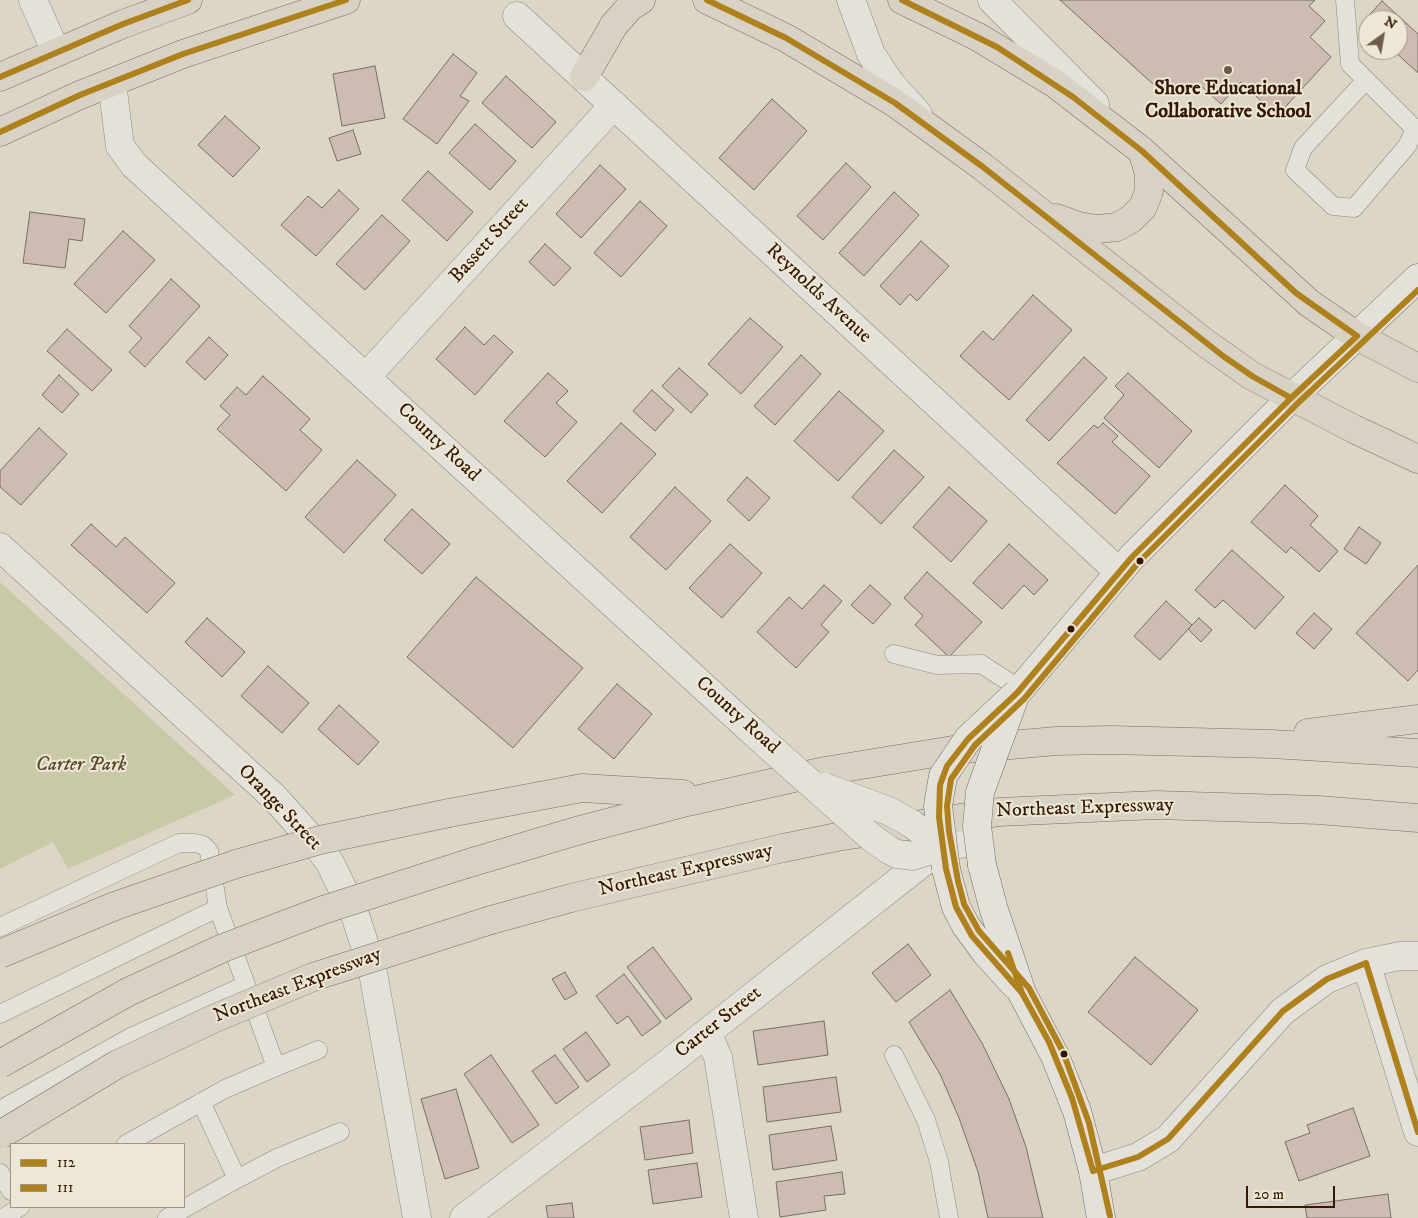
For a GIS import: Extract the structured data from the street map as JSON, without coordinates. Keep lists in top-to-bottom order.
{
  "streets": {
    "highway": ["Northeast Expressway"],
    "street": [
      "Bassett Street",
      "Reynolds Avenue",
      "County Road",
      "Orange Street",
      "Carter Street"
    ]
  },
  "crossings": [
    ["Bassett Street", "Reynolds Avenue"],
    ["Bassett Street", "County Road"],
    ["County Road", "Carter Street"]
  ],
  "parks": ["Carter Park"],
  "places": ["Shore Educational Collaborative School"],
  "lines": ["transit line 112", "transit line 111"],
  "legend": ["112", "111"],
  "scale_bar": "20 m",
  "north": "top right"
}
